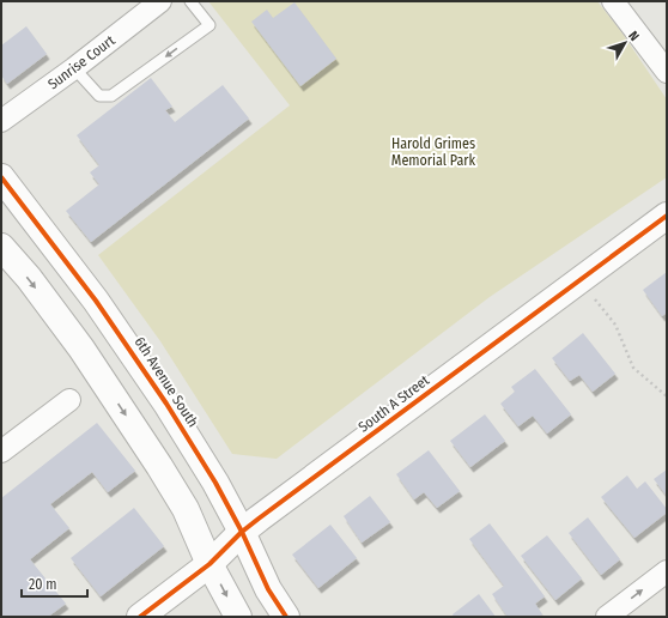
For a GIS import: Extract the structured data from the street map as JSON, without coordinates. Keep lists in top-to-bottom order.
{
  "streets": {
    "street": ["Sunrise Court", "6th Avenue South", "South A Street"]
  },
  "crossings": [
    ["6th Avenue South", "South A Street"]
  ],
  "parks": ["Harold Grimes Memorial Park"],
  "scale_bar": "20 m",
  "north": "top right"
}
